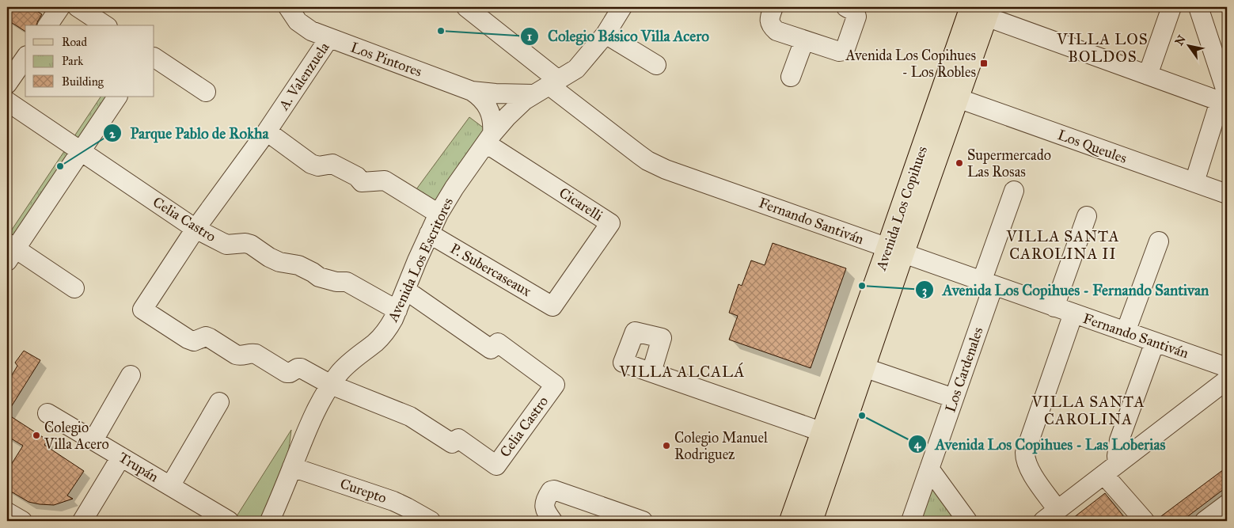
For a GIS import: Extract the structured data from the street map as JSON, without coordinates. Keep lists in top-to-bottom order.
{
  "streets": {
    "main road": ["Avenida Los Copihues"],
    "street": [
      "Los Pintores",
      "A. Valenzuela",
      "Los Queules",
      "Cicarelli",
      "Celia Castro",
      "Fernando Santiván",
      "Avenida Los Escritores",
      "P. Subercaseaux",
      "Los Cardenales",
      "Trupán",
      "Curepto"
    ]
  },
  "crossings": [
    ["Los Pintores", "A. Valenzuela"],
    ["Los Pintores", "Cicarelli"],
    ["Los Pintores", "Avenida Los Escritores"],
    ["A. Valenzuela", "Celia Castro"],
    ["A. Valenzuela", "Avenida Los Escritores"],
    ["Los Queules", "Avenida Los Copihues"],
    ["Cicarelli", "Avenida Los Escritores"],
    ["Cicarelli", "P. Subercaseaux"],
    ["Avenida Los Copihues", "Fernando Santiván"],
    ["Celia Castro", "Avenida Los Escritores"],
    ["Fernando Santiván", "Avenida Los Escritores"],
    ["Fernando Santiván", "Los Cardenales"],
    ["Avenida Los Escritores", "P. Subercaseaux"],
    ["Avenida Los Escritores", "Curepto"]
  ],
  "districts": [
    "VILLA LOS BOLDOS",
    "VILLA SANTA CAROLINA II",
    "VILLA ALCALÁ",
    "VILLA SANTA CAROLINA"
  ],
  "places": {
    "other": [
      "Colegio Básico Villa Acero",
      "Supermercado Las Rosas",
      "Parque Pablo de Rokha",
      "Avenida Los Copihues - Fernando Santivan",
      "Avenida Los Copihues - Las Loberias",
      "Colegio Villa Acero",
      "Colegio Manuel Rodriguez"
    ],
    "transit": ["Avenida Los Copihues - Los Robles"]
  },
  "legend": ["Road", "Park", "Building"],
  "north": "top left"
}
